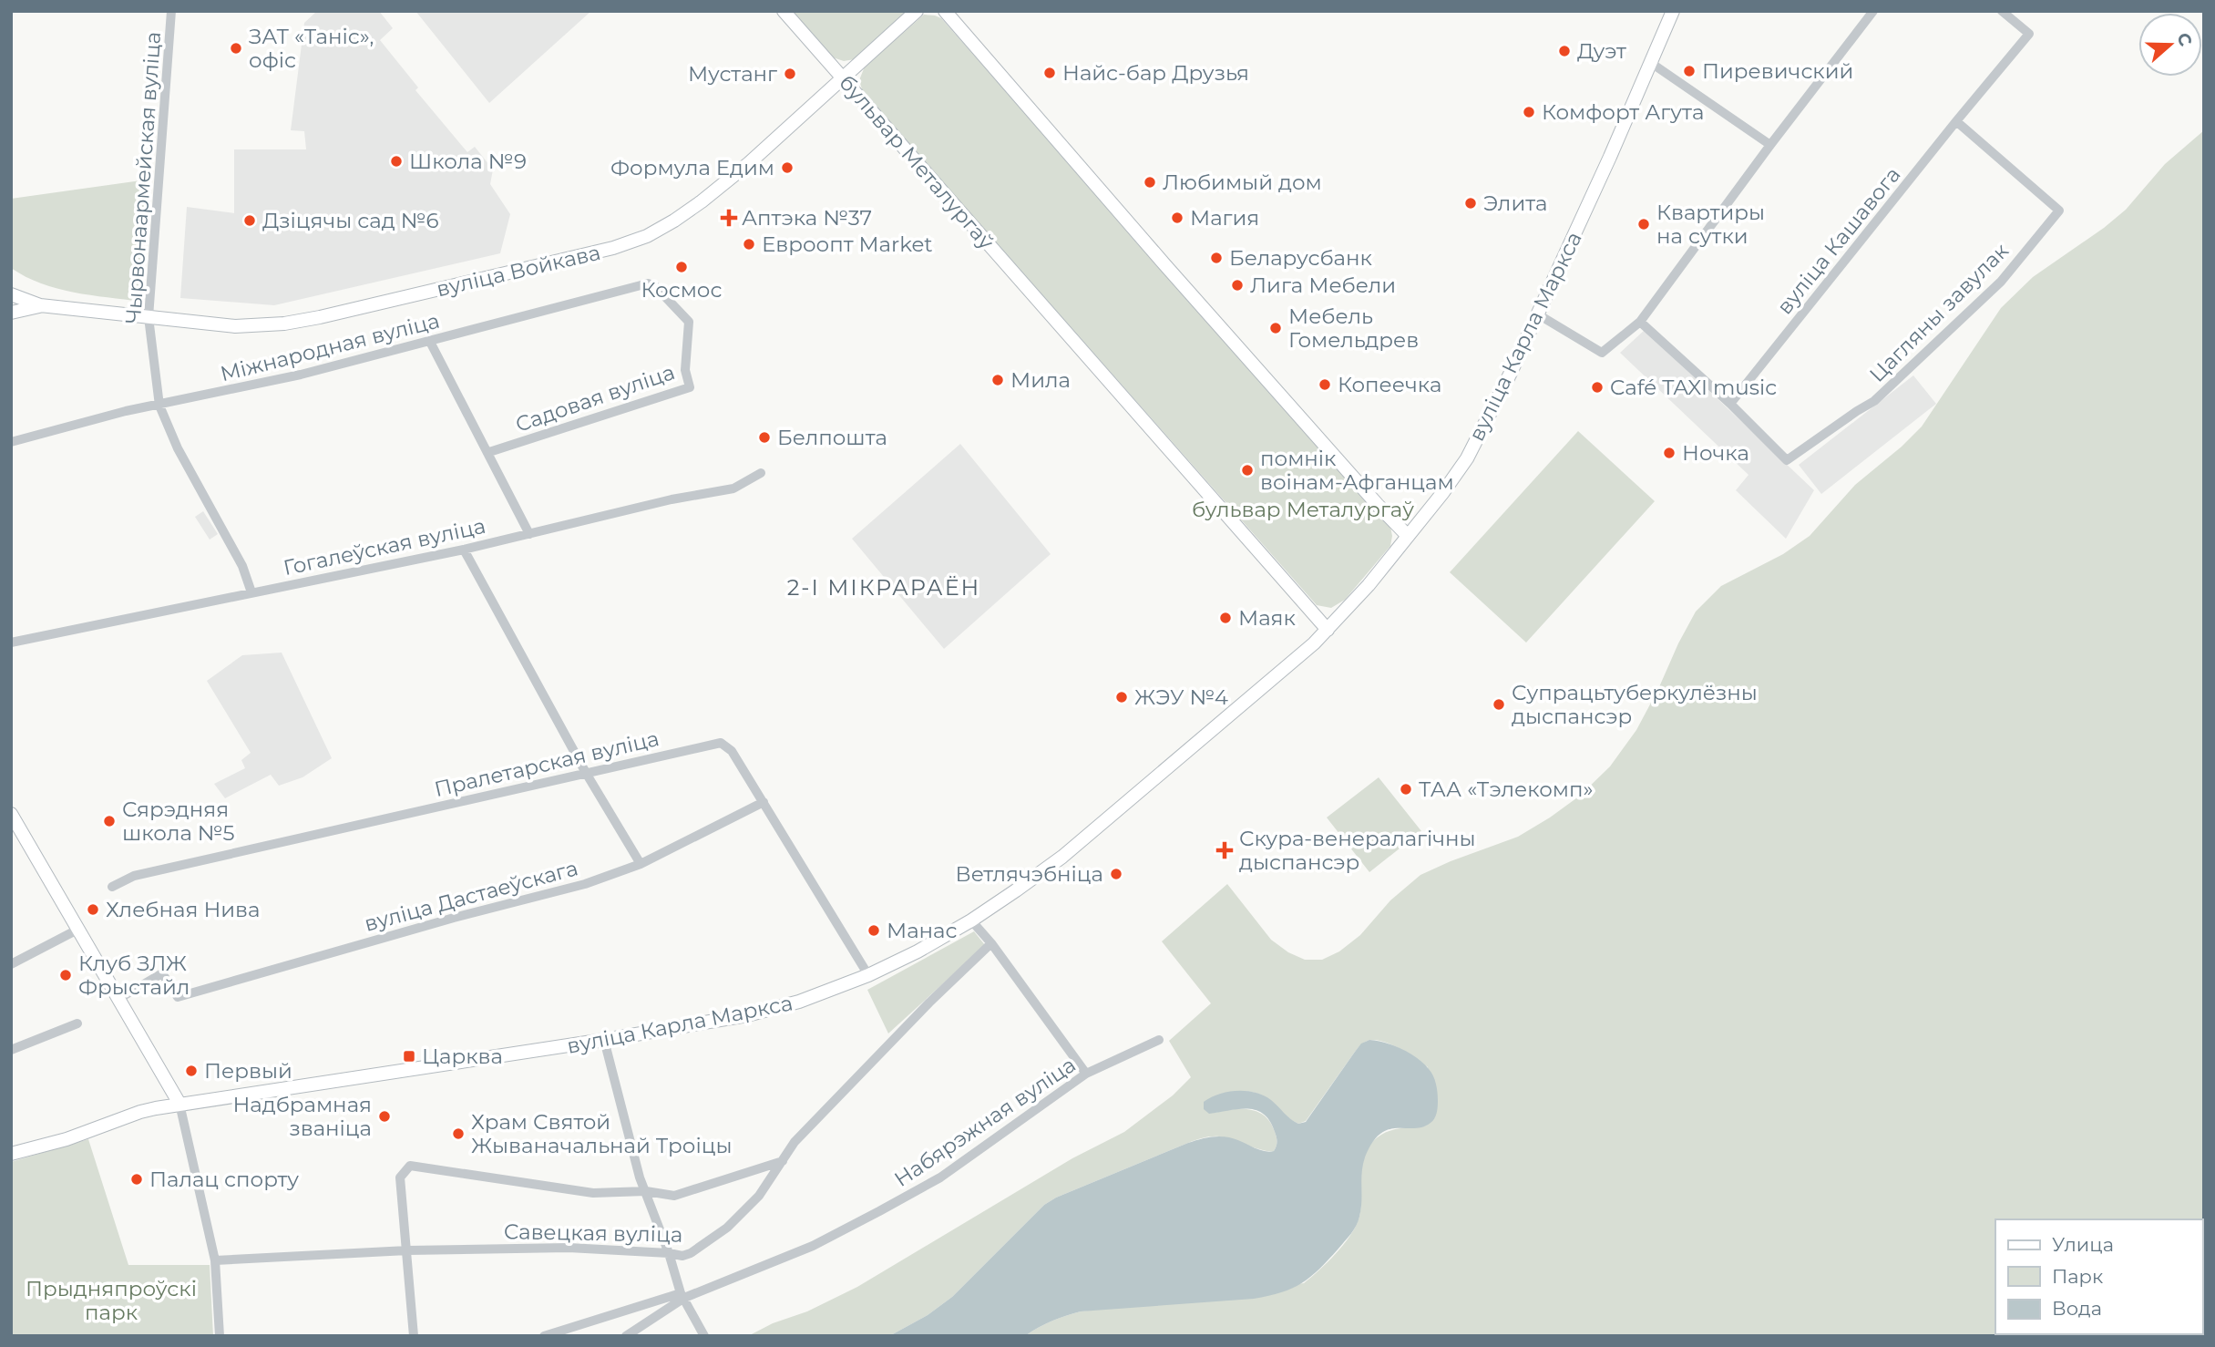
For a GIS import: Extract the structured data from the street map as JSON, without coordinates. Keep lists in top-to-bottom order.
{
  "streets": {
    "main road": ["бульвар Металургаў", "вуліца Войкава", "вуліца Карла Маркса"],
    "street": [
      "Чырвонаармейская вуліца",
      "вуліца Кашавога",
      "Цагляны завулак",
      "Міжнародная вуліца",
      "Садовая вуліца",
      "Гогалеўская вуліца",
      "Пралетарская вуліца",
      "вуліца Дастаеўскага",
      "Набярэжная вуліца",
      "Савецкая вуліца"
    ]
  },
  "crossings": [
    ["бульвар Металургаў", "вуліца Войкава"],
    ["бульвар Металургаў", "вуліца Карла Маркса"],
    ["Чырвонаармейская вуліца", "вуліца Войкава"],
    ["Чырвонаармейская вуліца", "Міжнародная вуліца"],
    ["Чырвонаармейская вуліца", "Гогалеўская вуліца"],
    ["вуліца Кашавога", "Цагляны завулак"],
    ["вуліца Карла Маркса", "Пралетарская вуліца"],
    ["Міжнародная вуліца", "Садовая вуліца"],
    ["Пралетарская вуліца", "вуліца Дастаеўскага"]
  ],
  "districts": ["2-І МІКРАРАЁН"],
  "parks": ["бульвар Металургаў", "Прыдняпроўскі парк"],
  "places": {
    "other": [
      "ЗАТ «Таніс», офіс",
      "Дуэт",
      "Пиревичский",
      "Найс-бар Друзья",
      "Мустанг",
      "Комфорт Агута",
      "Школа №9",
      "Формула Едим",
      "Любимый дом",
      "Элита",
      "Магия",
      "Дзіцячы сад №6",
      "Квартиры на сутки",
      "Евроопт Market",
      "Беларусбанк",
      "Космос",
      "Лига Мебели",
      "Мебель Гомельдрев",
      "Мила",
      "Копеечка",
      "Café TAXI music",
      "Белпошта",
      "Ночка",
      "помнік воінам-Афганцам",
      "Маяк",
      "ЖЭУ №4",
      "Супрацьтуберкулёзны дыспансэр",
      "ТАА «Тэлекомп»",
      "Сярэдняя школа №5",
      "Ветлячэбніца",
      "Хлебная Нива",
      "Манас",
      "Клуб ЗЛЖ Фрыстайл",
      "Первый",
      "Надбрамная званіца",
      "Храм Святой Жываначальнай Троіцы",
      "Палац спорту"
    ],
    "health": ["Аптэка №37", "Скура-венералагічны дыспансэр"],
    "transit": ["Царква"]
  },
  "legend": ["Улица", "Парк", "Вода"],
  "north": "right"
}
